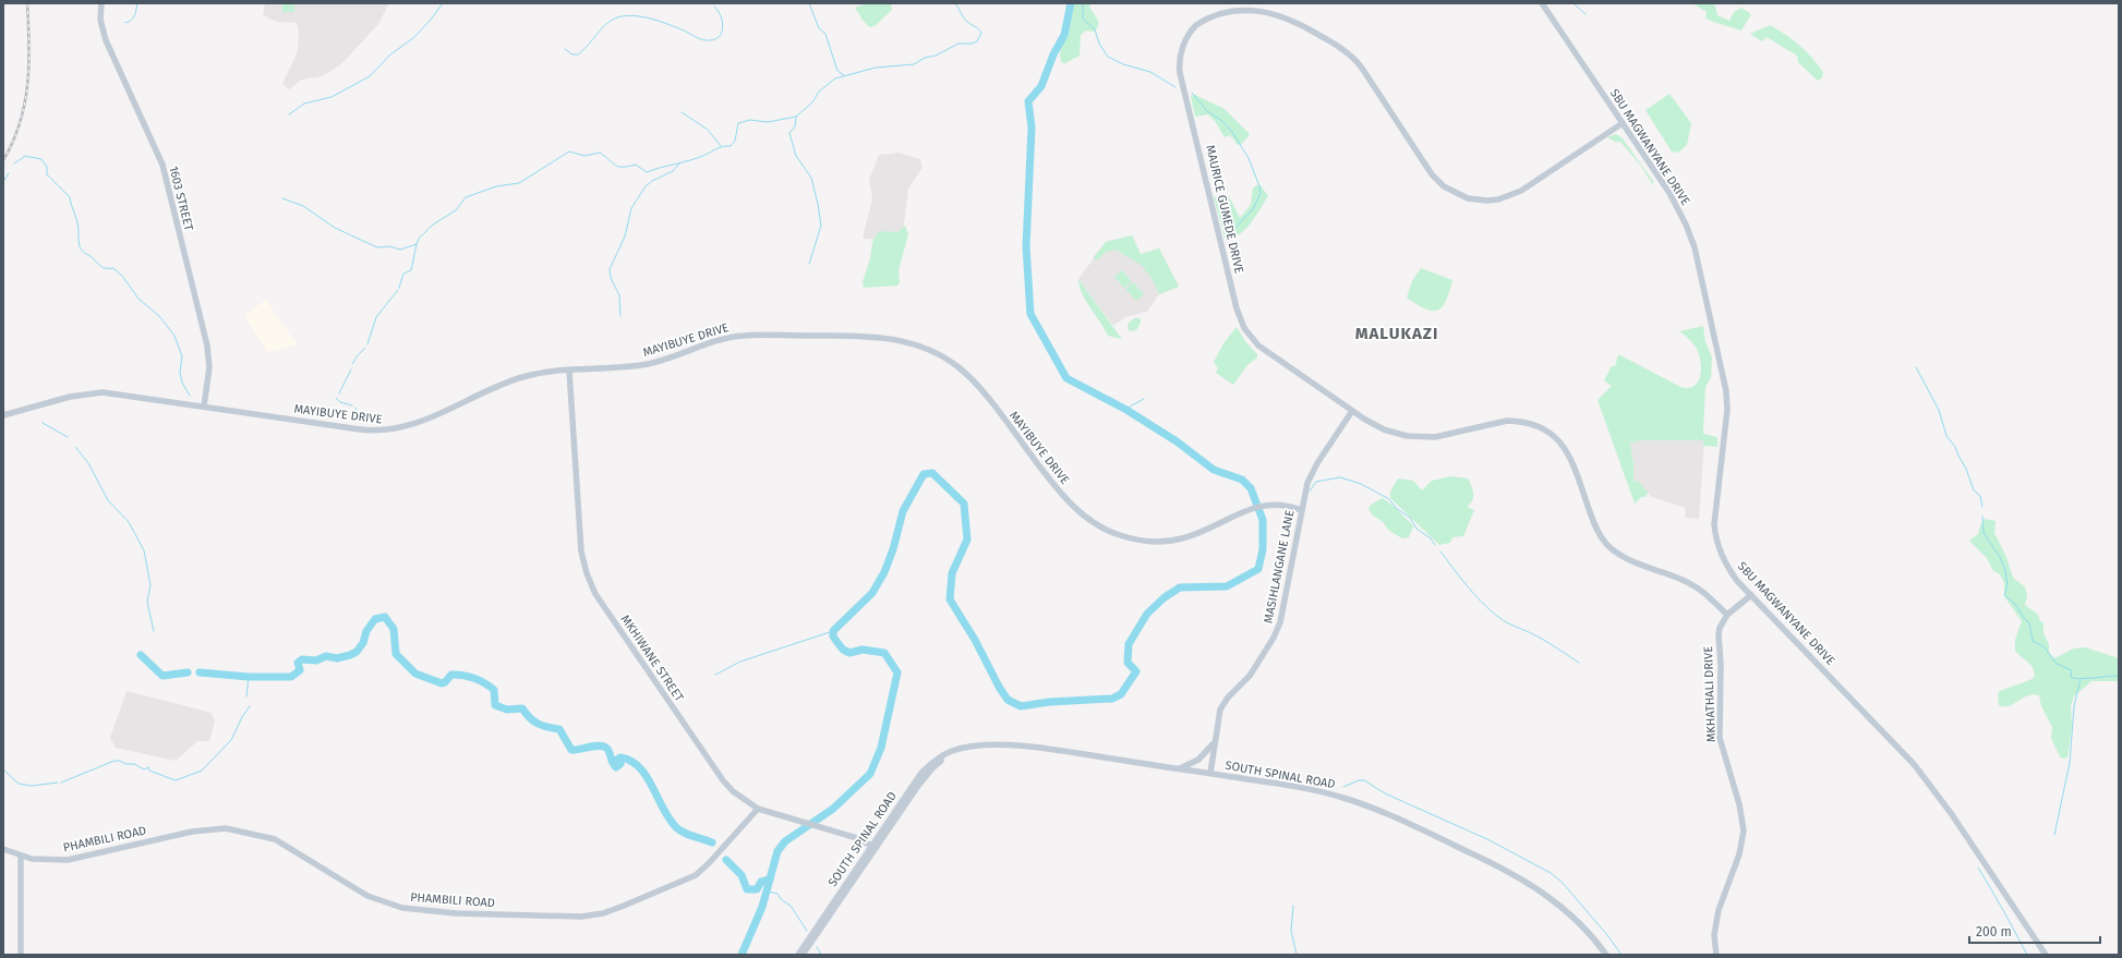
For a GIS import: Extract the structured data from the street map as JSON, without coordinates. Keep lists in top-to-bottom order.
{
  "streets": {
    "street": [
      "SBU MAGWANYANE DRIVE",
      "1603 STREET",
      "MAURICE GUMEDE DRIVE",
      "MAYIBUYE DRIVE",
      "MASIHLANGANE LANE",
      "MKHIWANE STREET",
      "MKHATHALI DRIVE",
      "SOUTH SPINAL ROAD",
      "PHAMBILI ROAD"
    ]
  },
  "crossings": [
    ["SBU MAGWANYANE DRIVE", "MAURICE GUMEDE DRIVE"],
    ["SBU MAGWANYANE DRIVE", "MKHATHALI DRIVE"],
    ["1603 STREET", "MAYIBUYE DRIVE"],
    ["MAURICE GUMEDE DRIVE", "MASIHLANGANE LANE"],
    ["MAURICE GUMEDE DRIVE", "MKHATHALI DRIVE"],
    ["MAYIBUYE DRIVE", "MASIHLANGANE LANE"],
    ["MAYIBUYE DRIVE", "MKHIWANE STREET"],
    ["MASIHLANGANE LANE", "SOUTH SPINAL ROAD"],
    ["MKHIWANE STREET", "SOUTH SPINAL ROAD"],
    ["MKHIWANE STREET", "PHAMBILI ROAD"]
  ],
  "districts": ["MALUKAZI"],
  "scale_bar": "200 m"
}
